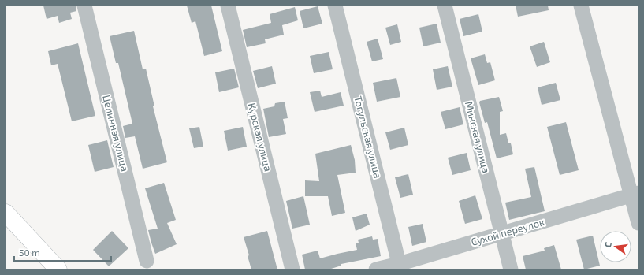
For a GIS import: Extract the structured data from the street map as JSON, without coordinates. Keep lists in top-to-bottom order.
{
  "streets": {
    "street": [
      "Целинная улица",
      "Курская улица",
      "Тогульская улица",
      "Минская улица",
      "Сухой переулок"
    ]
  },
  "crossings": [
    ["Тогульская улица", "Сухой переулок"],
    ["Минская улица", "Сухой переулок"]
  ],
  "scale_bar": "50 m",
  "north": "left"
}
